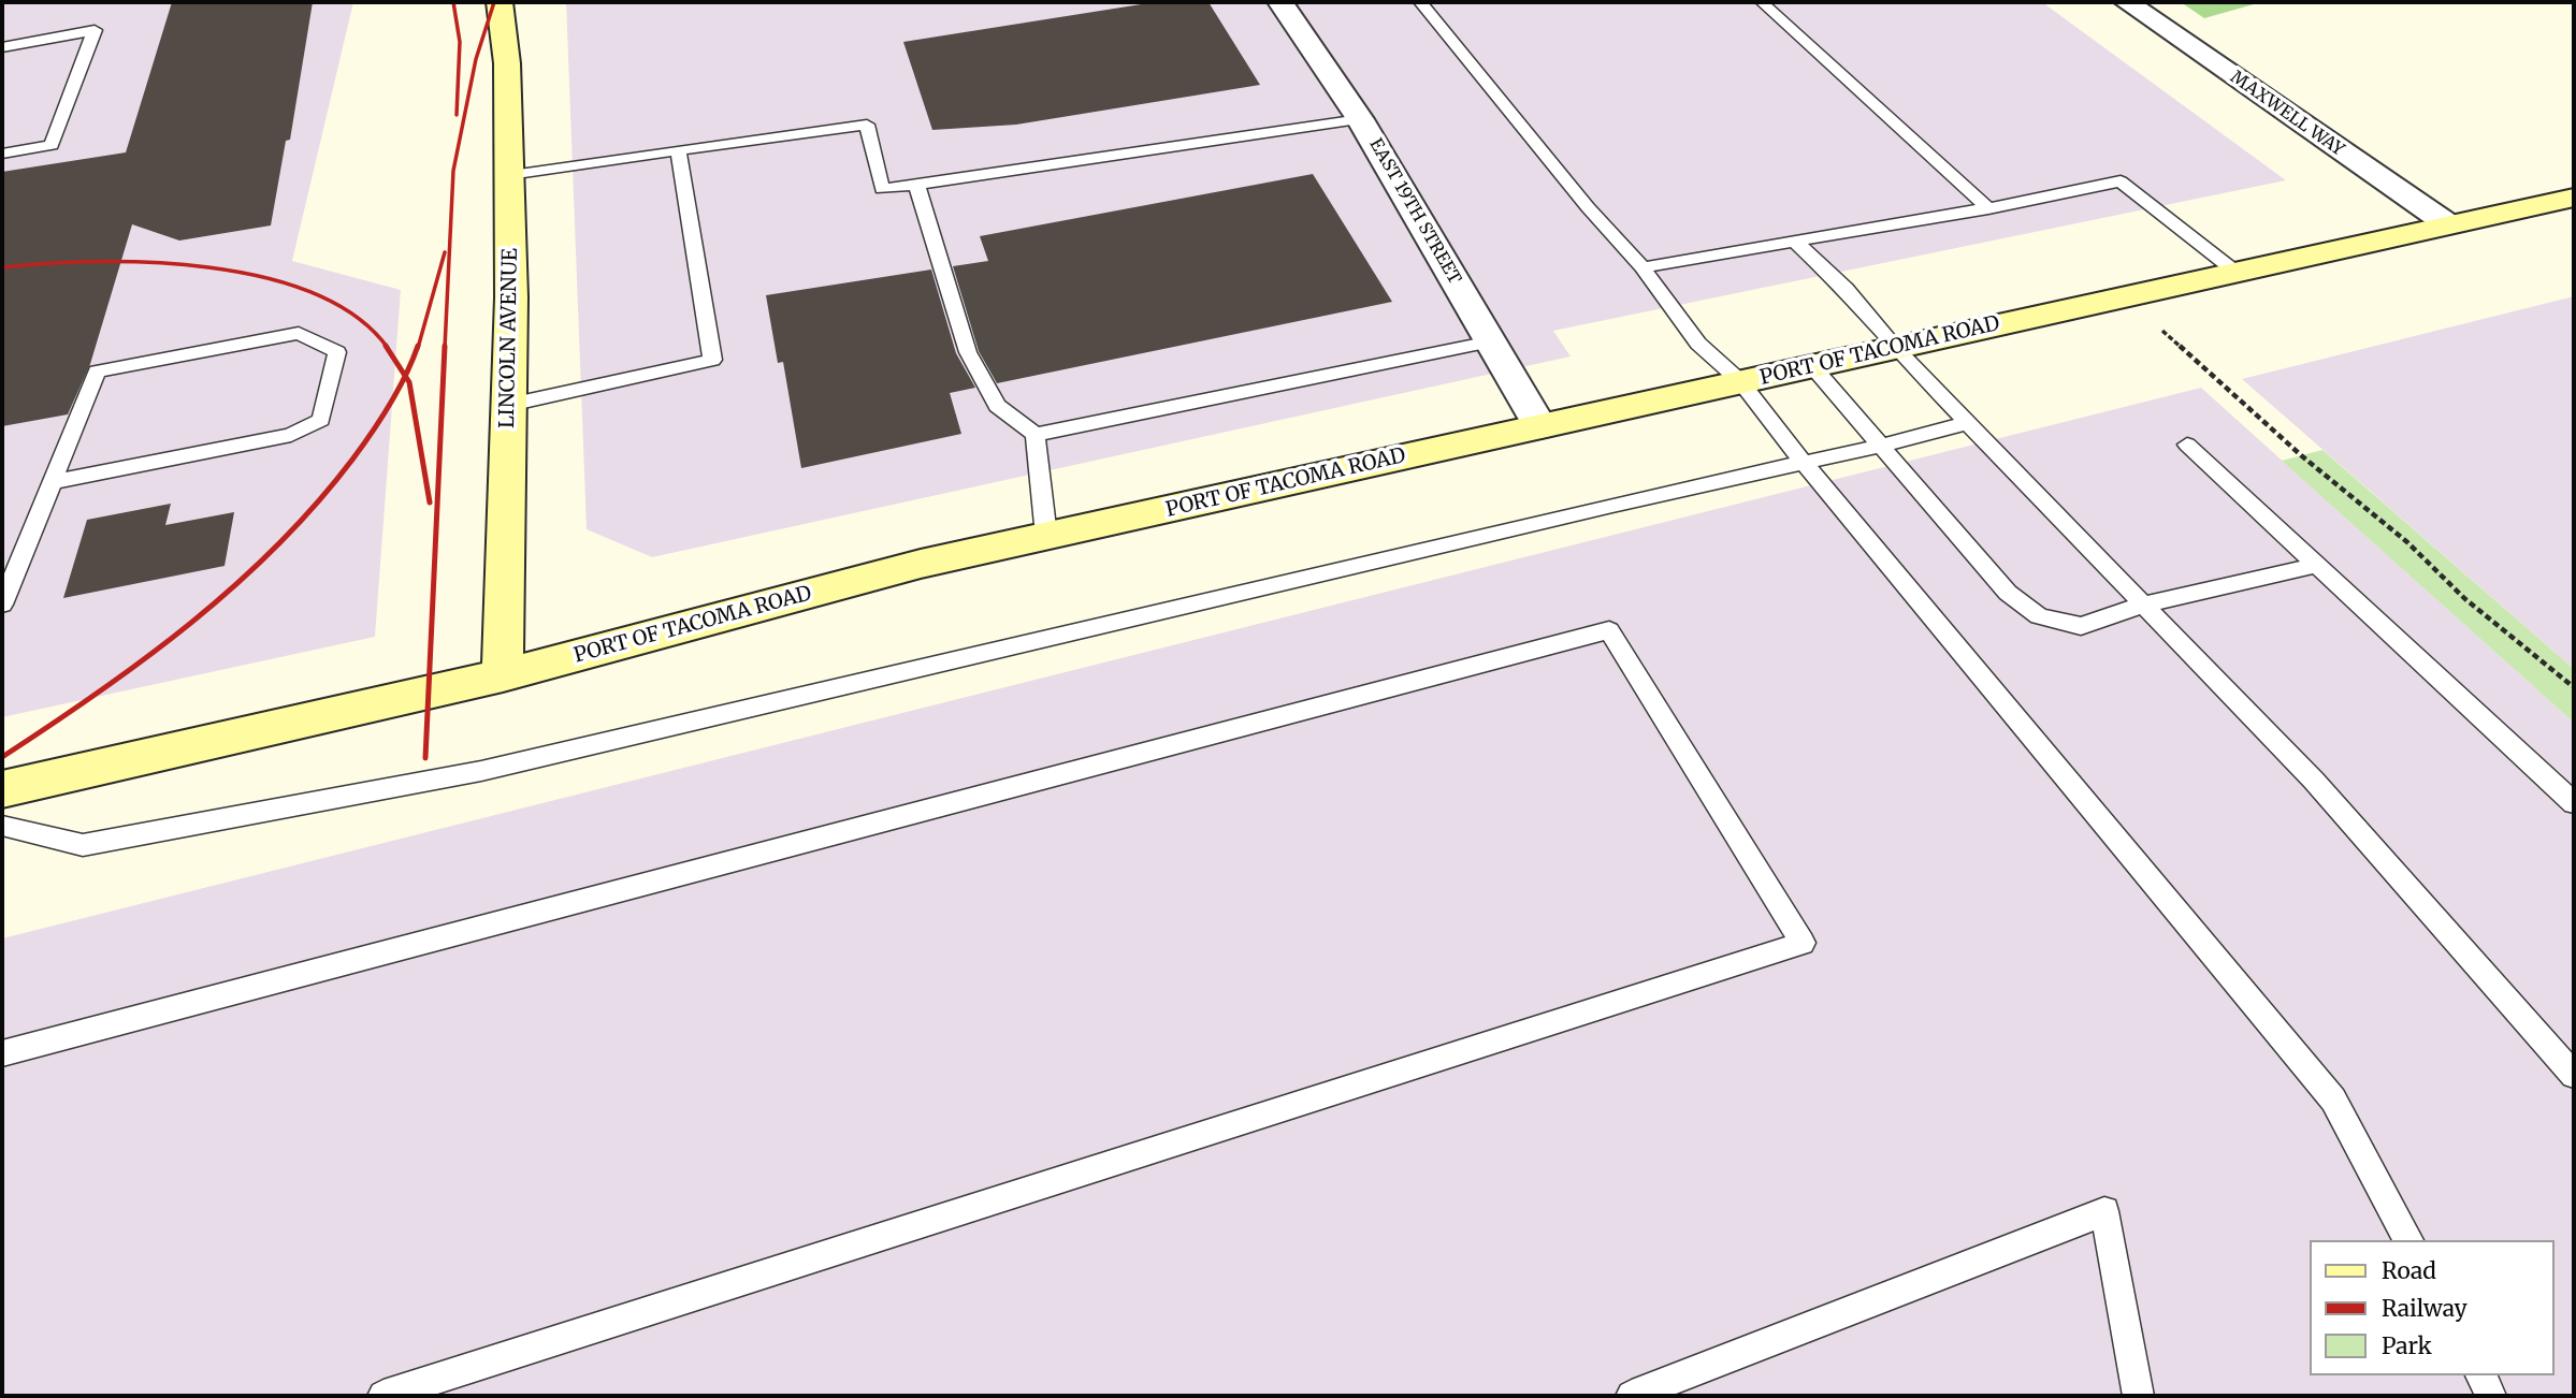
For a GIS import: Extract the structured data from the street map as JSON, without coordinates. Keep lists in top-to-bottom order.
{
  "streets": {
    "main road": ["LINCOLN AVENUE", "PORT OF TACOMA ROAD"],
    "street": ["MAXWELL WAY", "EAST 19TH STREET"]
  },
  "crossings": [
    ["MAXWELL WAY", "PORT OF TACOMA ROAD"],
    ["EAST 19TH STREET", "PORT OF TACOMA ROAD"],
    ["LINCOLN AVENUE", "PORT OF TACOMA ROAD"]
  ],
  "legend": ["Road", "Railway", "Park"]
}
